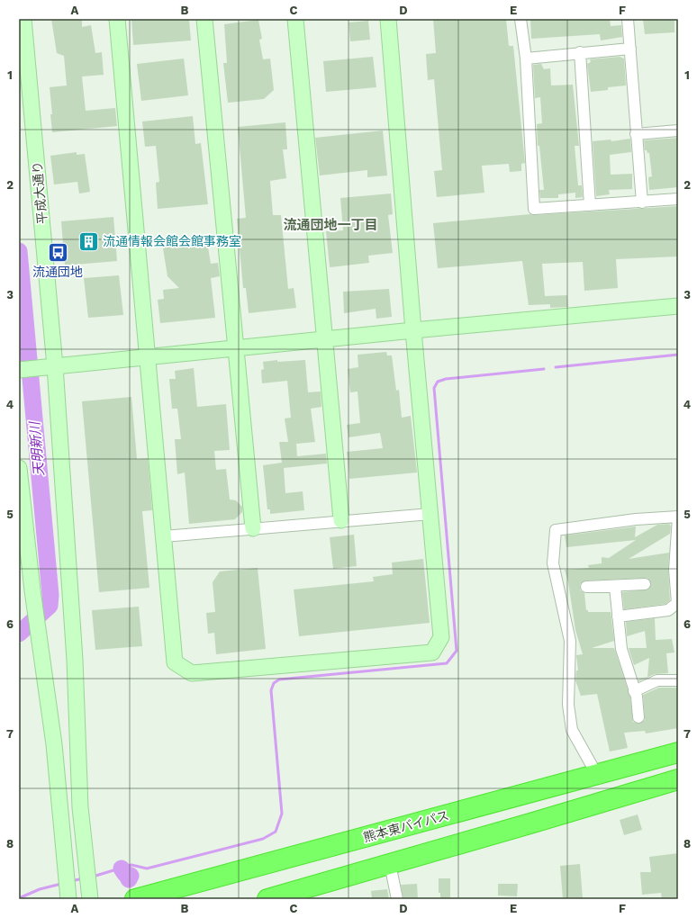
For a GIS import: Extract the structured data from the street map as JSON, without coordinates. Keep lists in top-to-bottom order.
{
  "streets": {
    "highway": ["熊本東バイパス"],
    "street": ["平成大通り"]
  },
  "districts": ["流通団地一丁目"],
  "water": ["天明新川"],
  "places": {
    "building": ["流通情報会館会館事務室"],
    "bus stop": ["流通団地"]
  },
  "grid": {
    "columns": [
      "A",
      "B",
      "C",
      "D",
      "E",
      "F"
    ],
    "rows": [
      "1",
      "2",
      "3",
      "4",
      "5",
      "6",
      "7",
      "8"
    ]
  }
}
